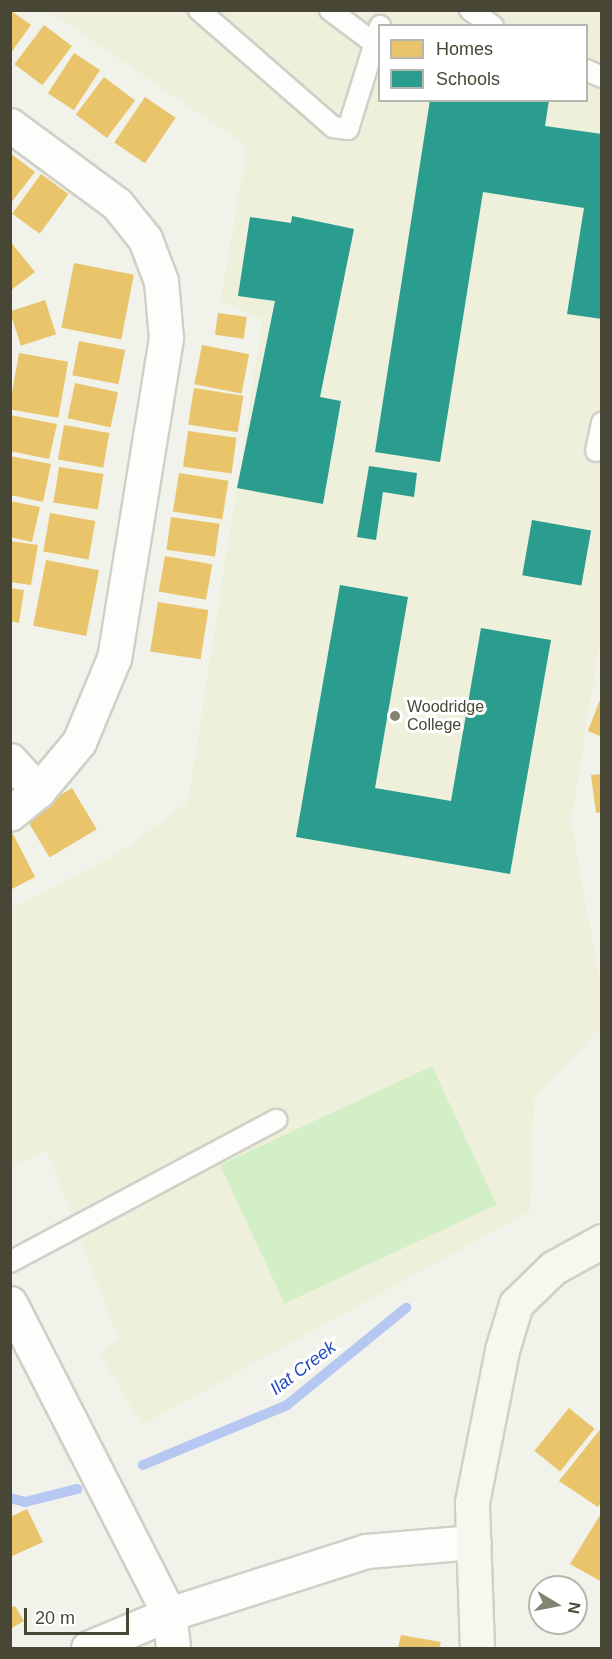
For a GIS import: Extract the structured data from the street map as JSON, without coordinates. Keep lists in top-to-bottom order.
{
  "water": ["Ilat Creek"],
  "places": ["Woodridge College"],
  "legend": ["Homes", "Schools"],
  "scale_bar": "20 m",
  "north": "right"
}
